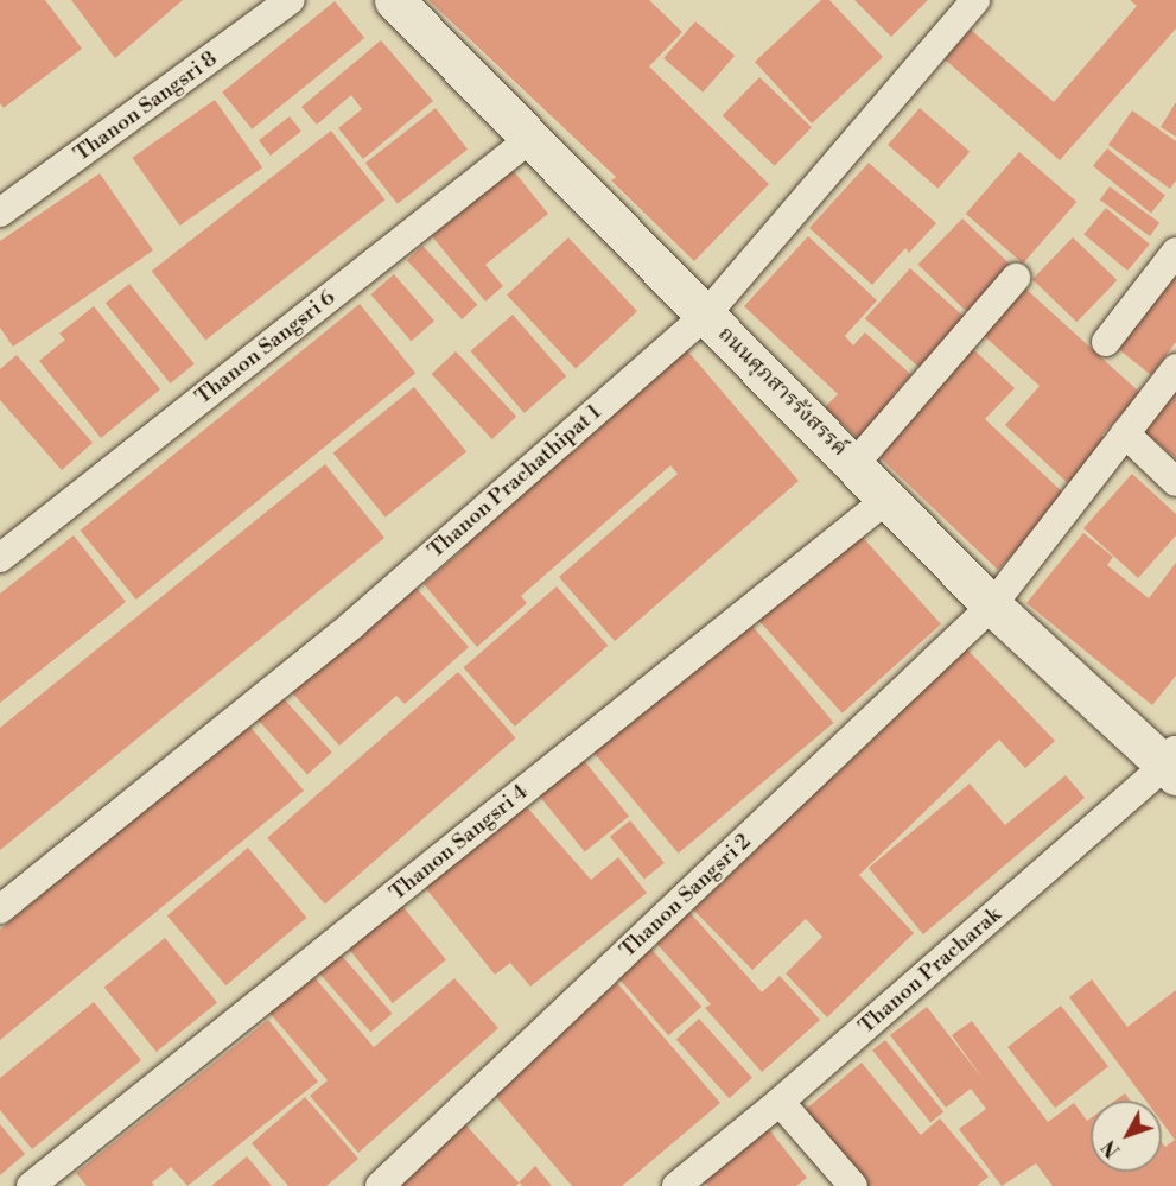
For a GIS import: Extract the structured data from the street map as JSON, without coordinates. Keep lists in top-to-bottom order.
{
  "streets": {
    "street": [
      "Thanon Sangsri 8",
      "Thanon Sangsri 6",
      "ถนนศุภสารรังสรรค์",
      "Thanon Prachathipat 1",
      "Thanon Sangsri 4",
      "Thanon Sangsri 2",
      "Thanon Pracharak"
    ]
  },
  "crossings": [
    ["Thanon Sangsri 6", "ถนนศุภสารรังสรรค์"],
    ["ถนนศุภสารรังสรรค์", "Thanon Prachathipat 1"],
    ["ถนนศุภสารรังสรรค์", "Thanon Sangsri 4"],
    ["ถนนศุภสารรังสรรค์", "Thanon Sangsri 2"],
    ["ถนนศุภสารรังสรรค์", "Thanon Pracharak"]
  ],
  "north": "bottom left"
}
